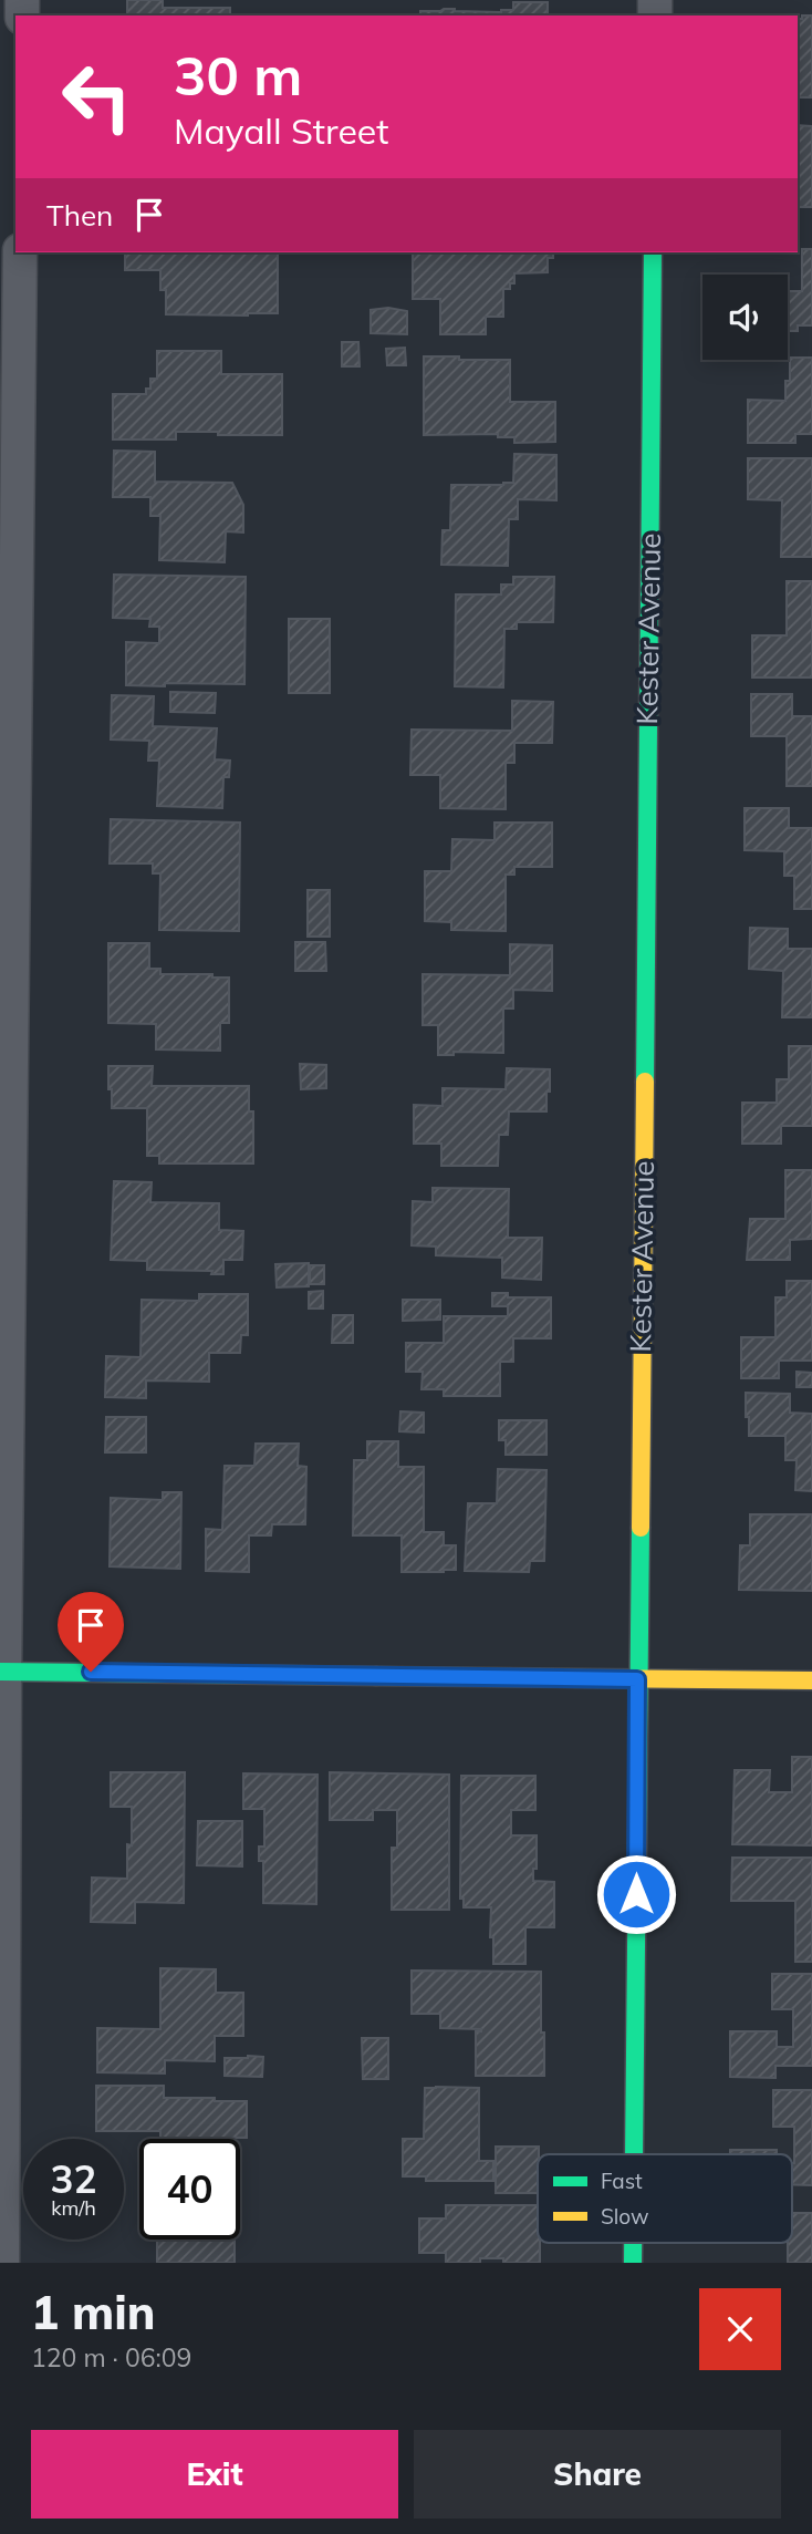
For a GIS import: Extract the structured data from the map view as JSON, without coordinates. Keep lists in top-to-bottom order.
{
  "streets": {
    "street": ["Kester Avenue"]
  },
  "legend": ["Fast", "Slow"],
  "page": {
    "turn": ["30 m", "Mayall Street"],
    "then": "Then",
    "speed": "32 km/h",
    "limit": "40",
    "heading": ["1 min", "120 m · 06:09"],
    "buttons": ["Exit", "Share"]
  }
}
